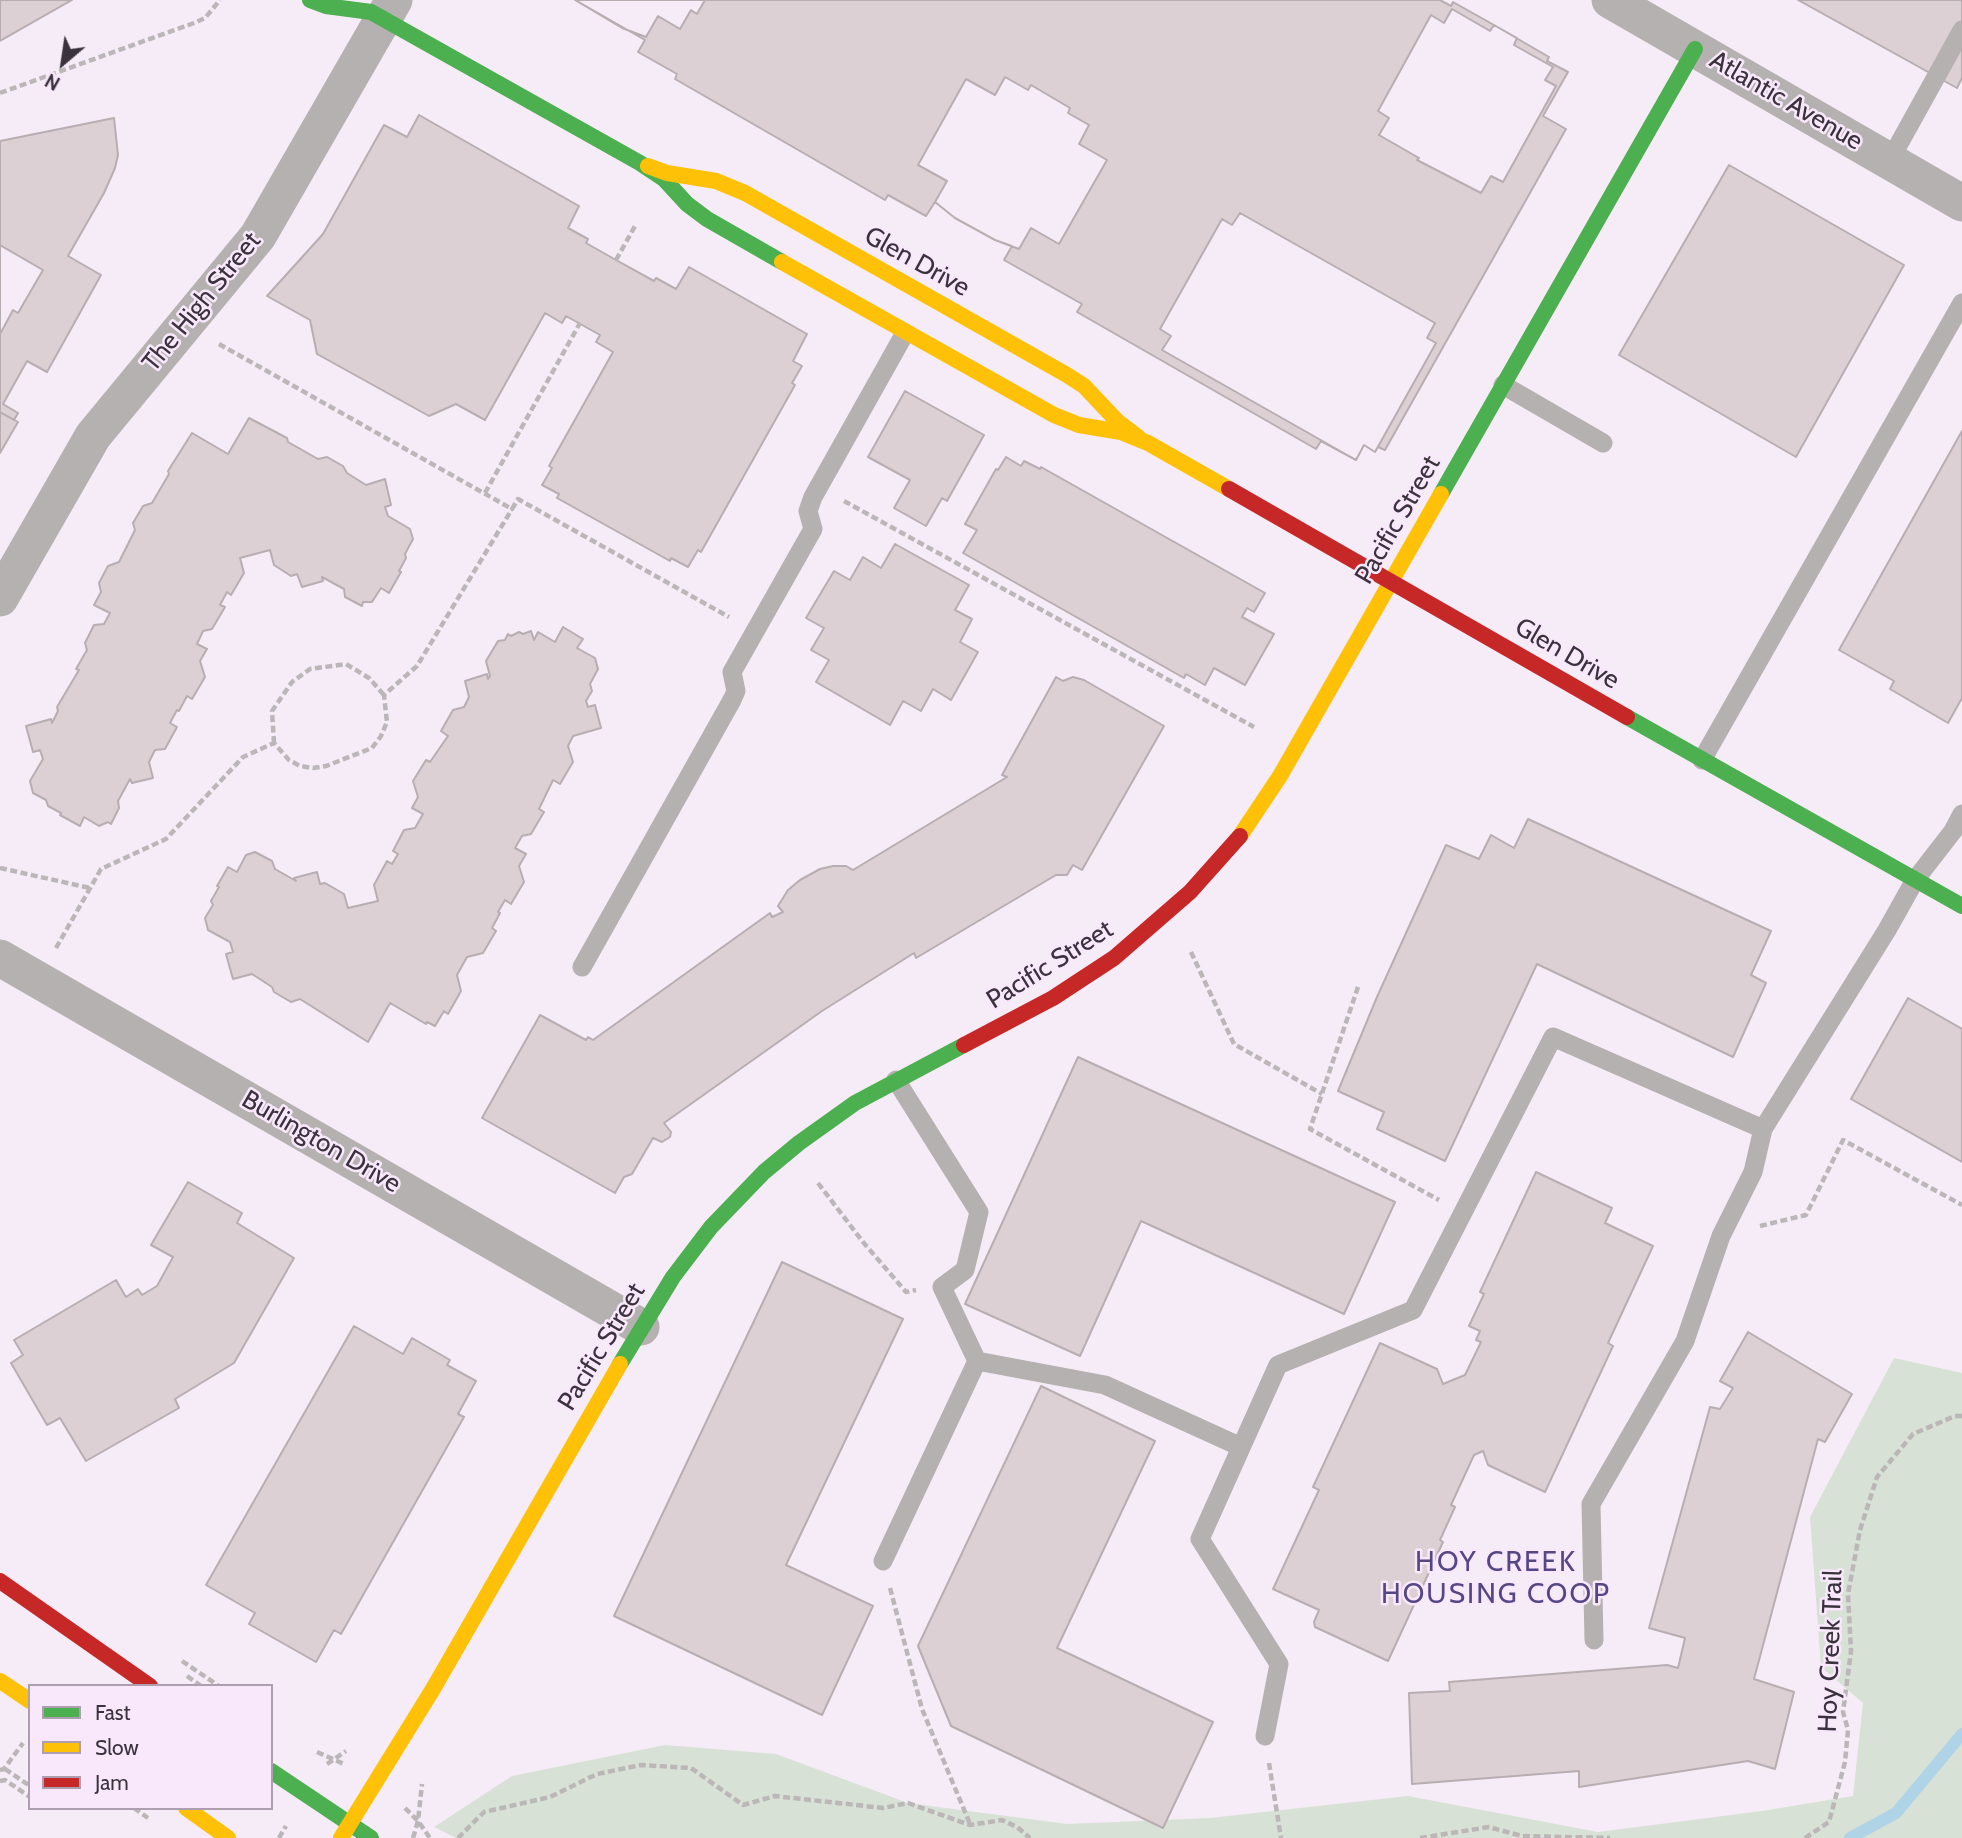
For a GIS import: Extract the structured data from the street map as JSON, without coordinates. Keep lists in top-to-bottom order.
{
  "streets": {
    "street": [
      "Atlantic Avenue",
      "Glen Drive",
      "The High Street",
      "Pacific Street",
      "Burlington Drive"
    ],
    "path": ["Hoy Creek Trail"]
  },
  "crossings": [
    ["Atlantic Avenue", "Pacific Street"],
    ["Glen Drive", "The High Street"],
    ["Glen Drive", "Pacific Street"],
    ["Pacific Street", "Burlington Drive"]
  ],
  "districts": ["HOY CREEK HOUSING COOP"],
  "legend": ["Fast", "Slow", "Jam"],
  "north": "bottom left"
}
